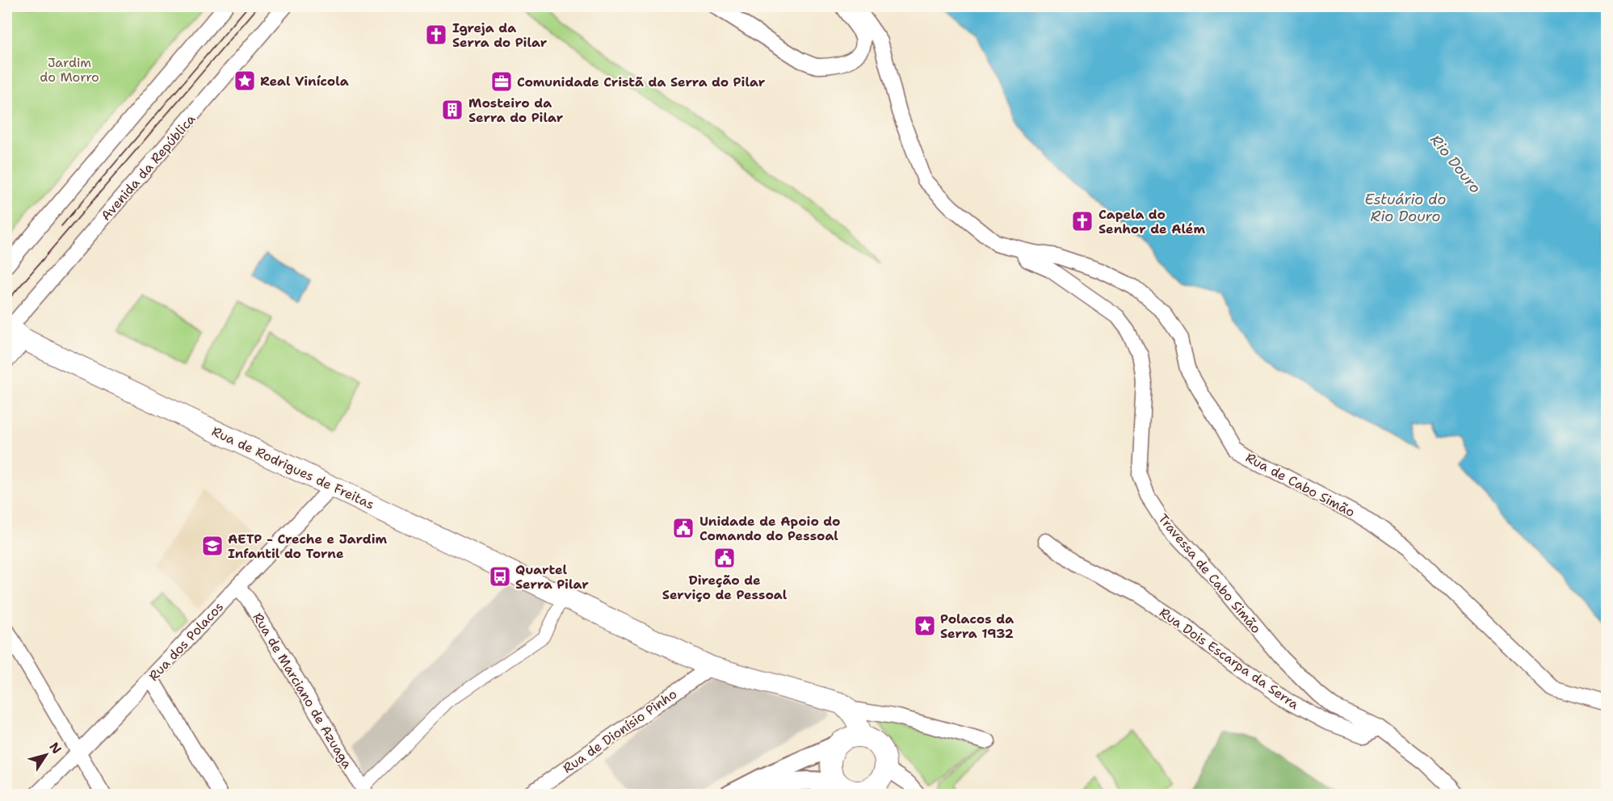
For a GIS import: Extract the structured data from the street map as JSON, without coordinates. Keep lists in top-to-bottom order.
{
  "streets": {
    "main road": ["Avenida da República", "Rua de Rodrigues de Freitas"],
    "street": [
      "Rua de Cabo Simão",
      "Travessa de Cabo Simão",
      "Rua dos Polacos",
      "Rua Dois Escarpa da Serra",
      "Rua de Marciano de Azuaga",
      "Rua de Dionísio Pinho"
    ]
  },
  "crossings": [
    ["Avenida da República", "Rua de Rodrigues de Freitas"],
    ["Rua de Rodrigues de Freitas", "Rua dos Polacos"],
    ["Rua de Rodrigues de Freitas", "Rua de Dionísio Pinho"],
    ["Rua de Cabo Simão", "Travessa de Cabo Simão"],
    ["Travessa de Cabo Simão", "Rua Dois Escarpa da Serra"],
    ["Rua dos Polacos", "Rua de Marciano de Azuaga"]
  ],
  "water": ["Rio Douro", "Estuário do Rio Douro"],
  "parks": ["Jardim do Morro"],
  "places": {
    "church": ["Igreja da Serra do Pilar", "Capela do Senhor de Além"],
    "place": ["Real Vinícola", "Polacos da Serra 1932"],
    "office": ["Comunidade Cristã da Serra do Pilar"],
    "building": ["Mosteiro da Serra do Pilar"],
    "public building": ["Unidade de Apoio do Comando do Pessoal", "Direção de Serviço de Pessoal"],
    "school or university": ["AETP - Creche e Jardim Infantil do Torne"],
    "bus stop": ["Quartel Serra Pilar"]
  },
  "north": "top right"
}
